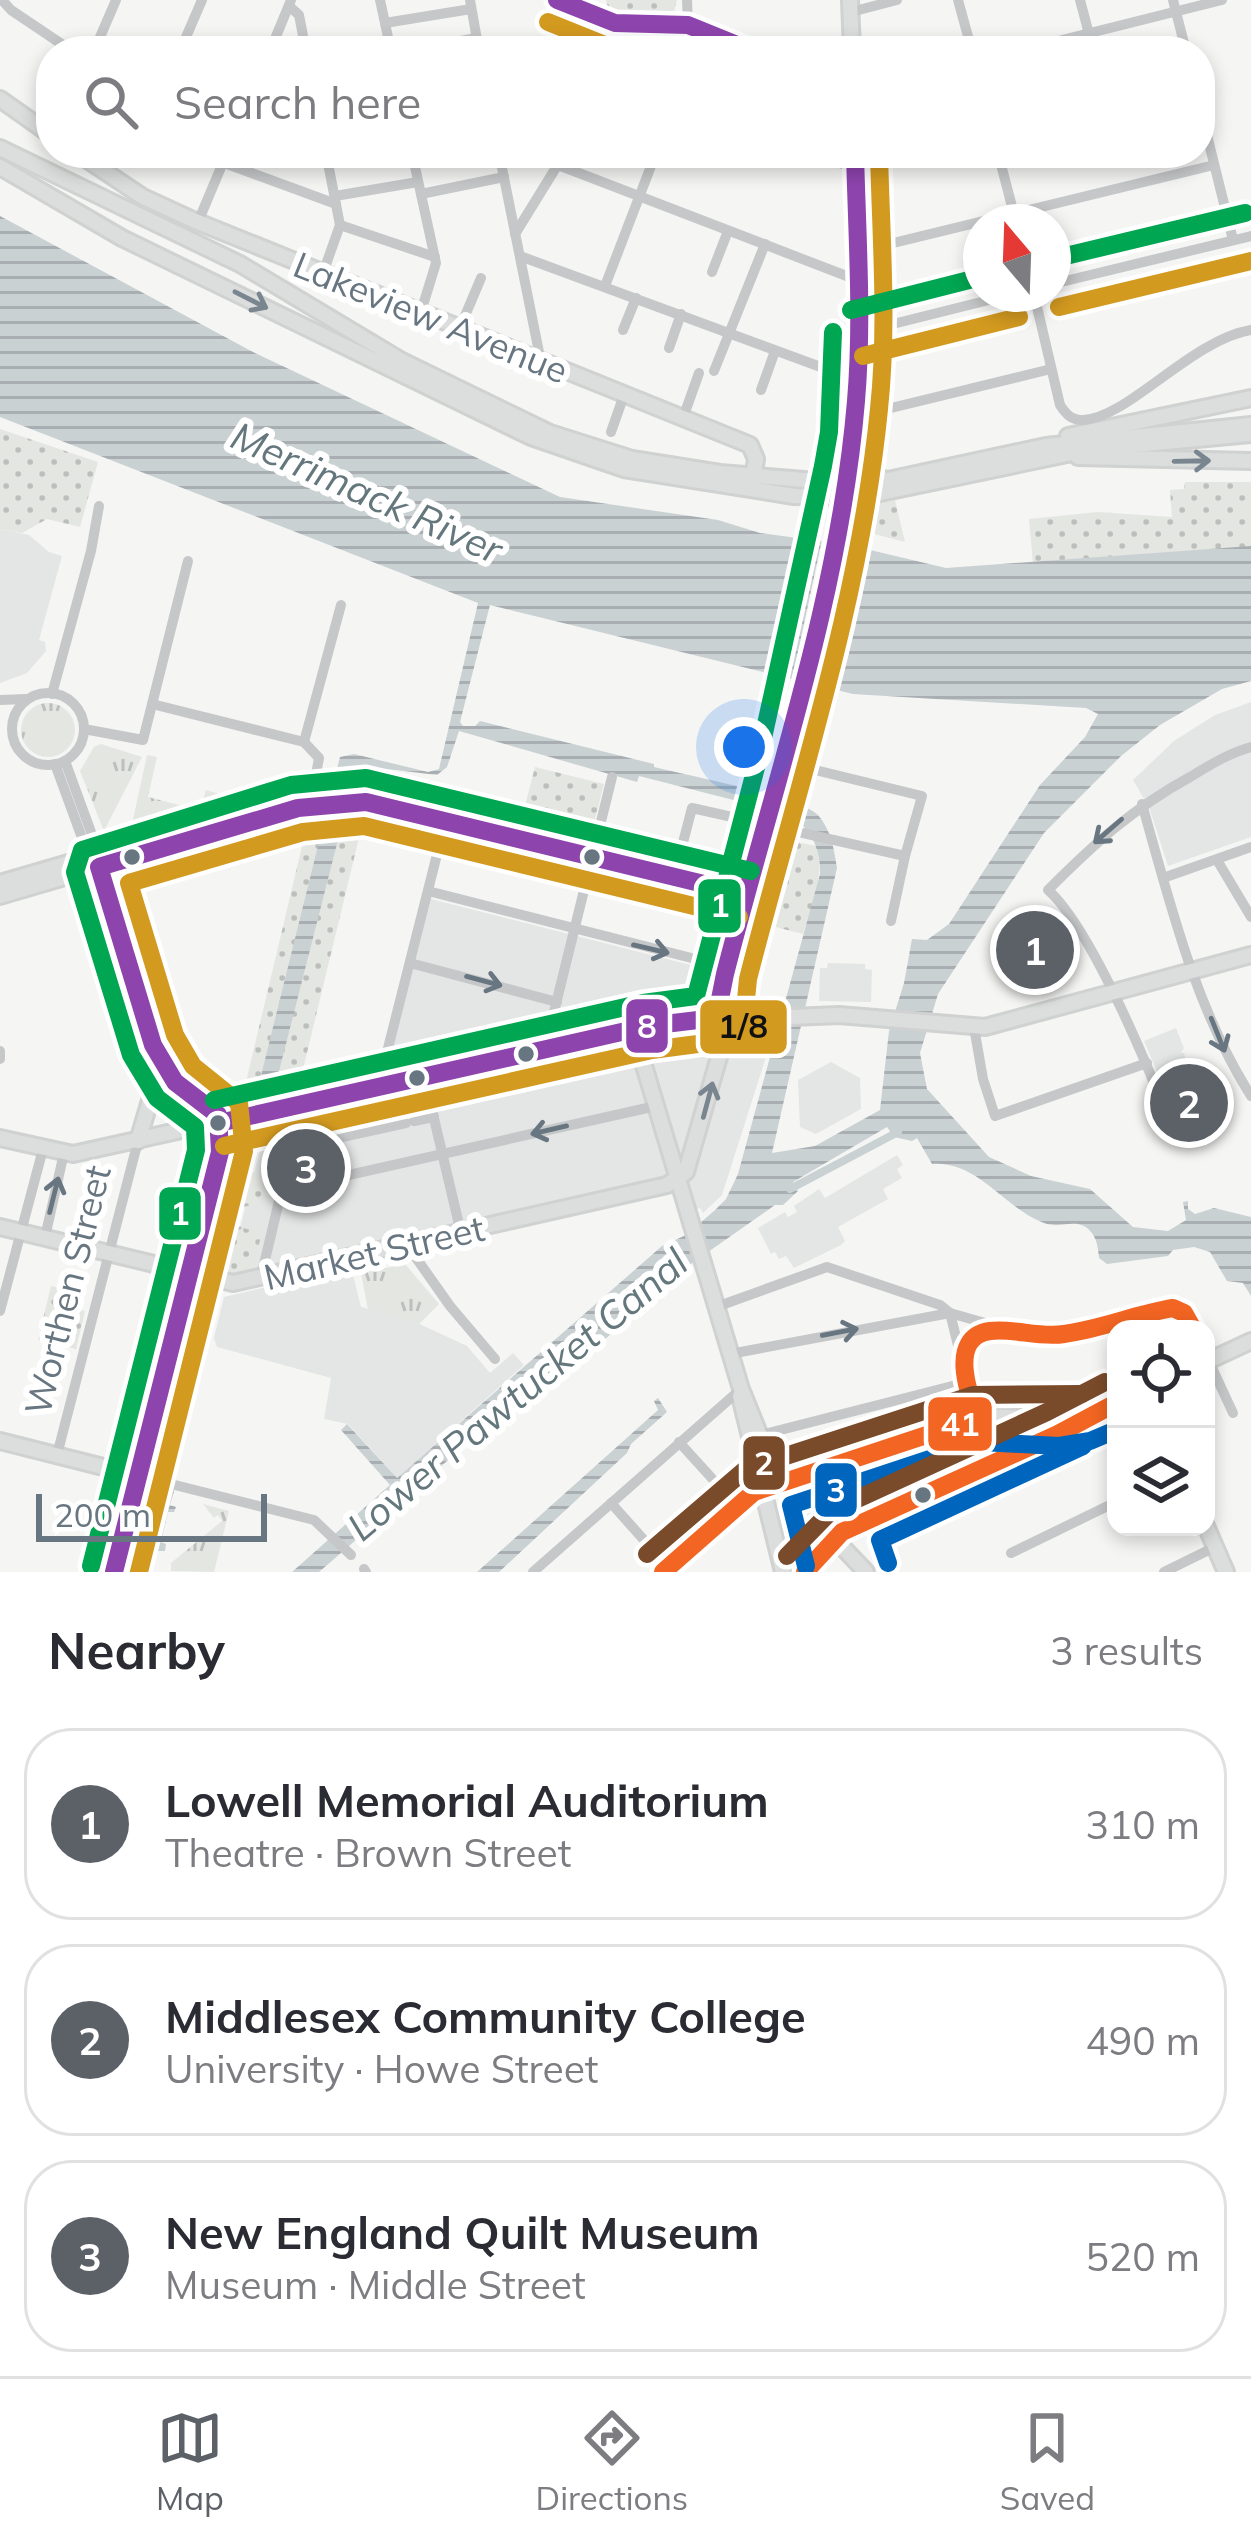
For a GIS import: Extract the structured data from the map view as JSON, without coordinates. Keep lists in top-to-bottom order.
{
  "streets": {
    "main road": ["Lakeview Avenue", "Market Street"],
    "street": ["Worthen Street"]
  },
  "crossings": [
    ["Market Street", "Worthen Street"]
  ],
  "water": ["Merrimack River", "Lower Pawtucket Canal"],
  "lines": [
    "transit line 8",
    "transit line 1/8",
    "transit line 1",
    "transit line 41",
    "transit line 2",
    "transit line 3"
  ],
  "scale_bar": "200 m",
  "north": "top",
  "page": {
    "search": "Search here",
    "pins": ["1", "2", "3"],
    "scale": "200 m",
    "heading": ["Nearby", "3 results"],
    "list": [
      {
        "mark": "1",
        "name": "Lowell Memorial Auditorium",
        "note": "Theatre · Brown Street",
        "value": "310 m"
      },
      {
        "mark": "2",
        "name": "Middlesex Community College",
        "note": "University · Howe Street",
        "value": "490 m"
      },
      {
        "mark": "3",
        "name": "New England Quilt Museum",
        "note": "Museum · Middle Street",
        "value": "520 m"
      }
    ],
    "nav": ["Map", "Directions", "Saved"]
  }
}
